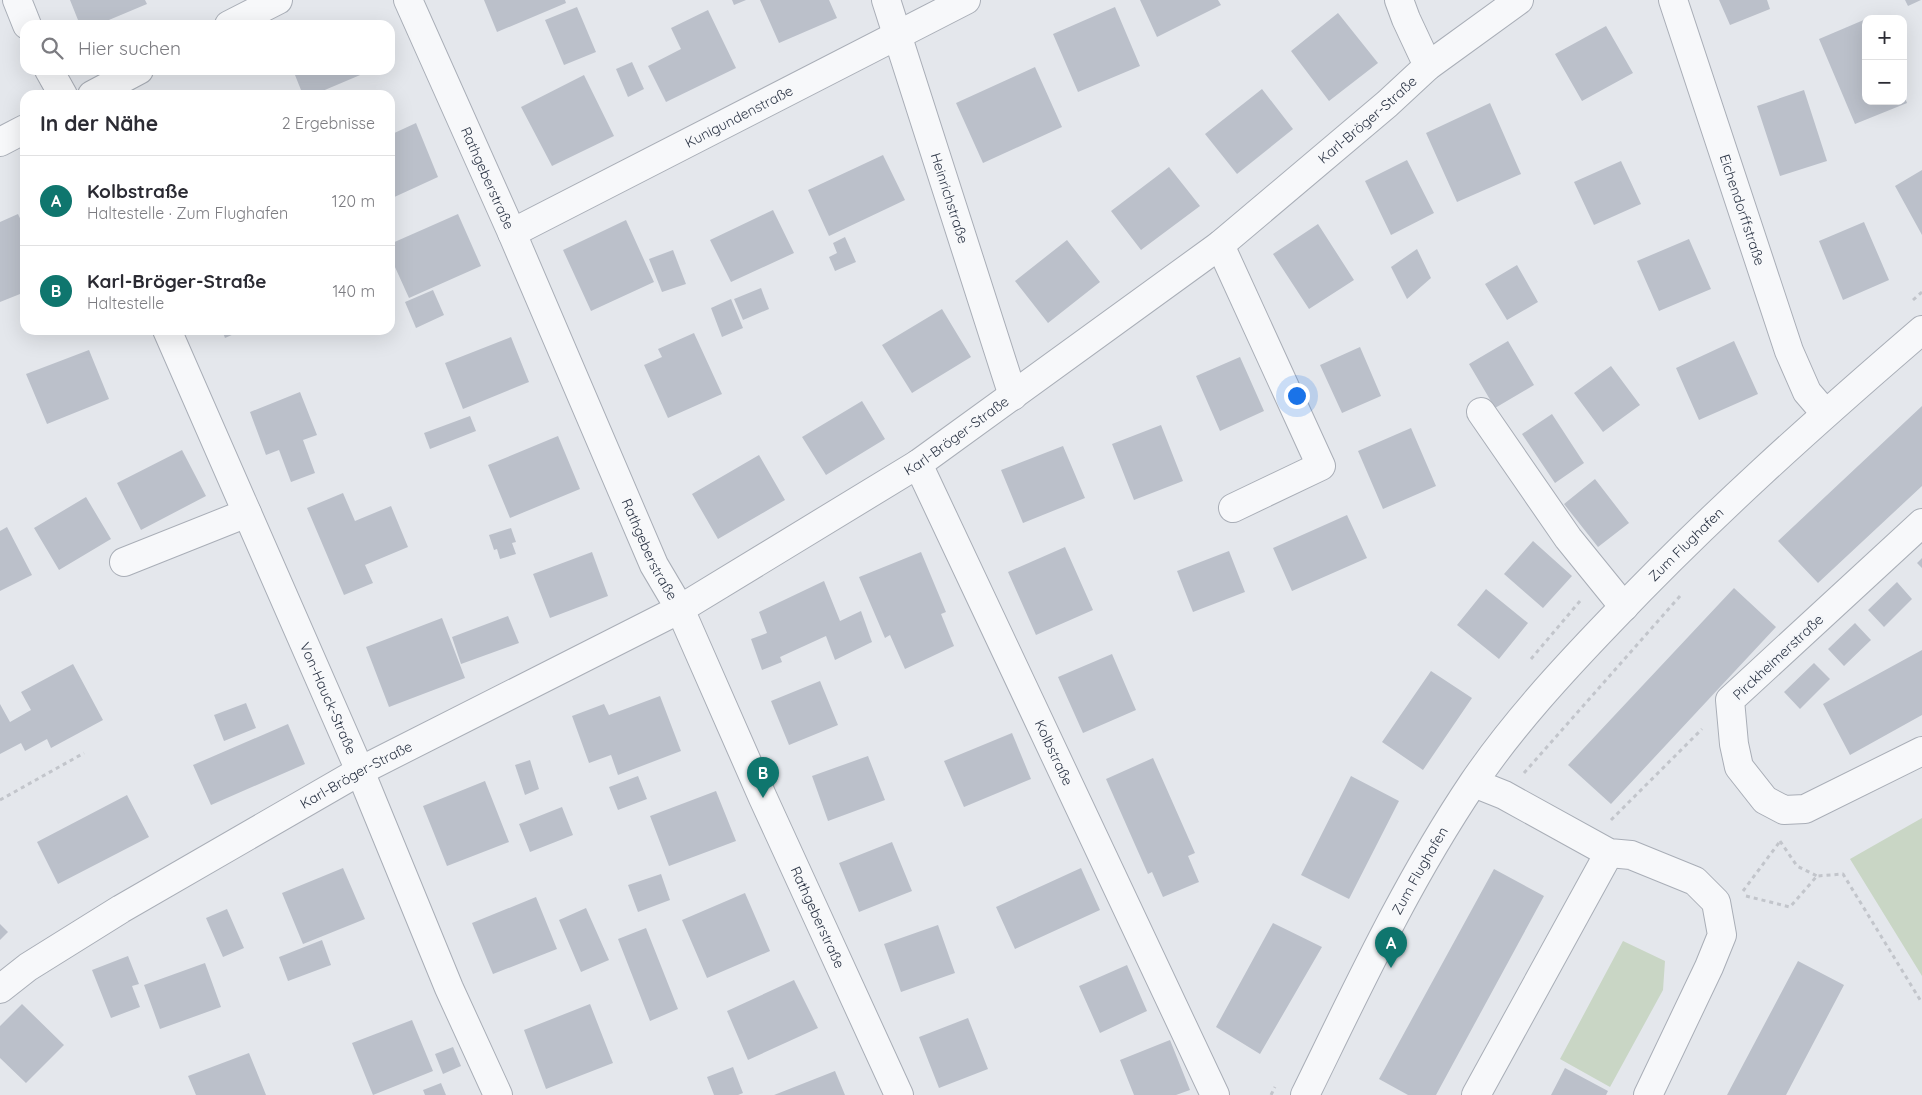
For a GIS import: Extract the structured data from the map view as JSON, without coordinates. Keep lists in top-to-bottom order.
{
  "streets": {
    "street": [
      "Kunigundenstraße",
      "Karl-Bröger-Straße",
      "Rathgeberstraße",
      "Heinrichstraße",
      "Eichendorffstraße",
      "Zum Flughafen",
      "Pirckheimerstraße",
      "Von-Hauck-Straße",
      "Kolbstraße"
    ]
  },
  "crossings": [
    ["Kunigundenstraße", "Rathgeberstraße"],
    ["Kunigundenstraße", "Heinrichstraße"],
    ["Karl-Bröger-Straße", "Rathgeberstraße"],
    ["Karl-Bröger-Straße", "Heinrichstraße"],
    ["Karl-Bröger-Straße", "Von-Hauck-Straße"],
    ["Karl-Bröger-Straße", "Kolbstraße"],
    ["Eichendorffstraße", "Zum Flughafen"]
  ],
  "page": {
    "map_buttons": ["+", "−"],
    "search": "Hier suchen",
    "heading": ["In der Nähe", "2 Ergebnisse"],
    "list": [
      {
        "mark": "A",
        "name": "Kolbstraße",
        "note": "Haltestelle · Zum Flughafen",
        "value": "120 m"
      },
      {
        "mark": "B",
        "name": "Karl-Bröger-Straße",
        "note": "Haltestelle",
        "value": "140 m"
      }
    ],
    "pins": ["B", "A"]
  }
}
